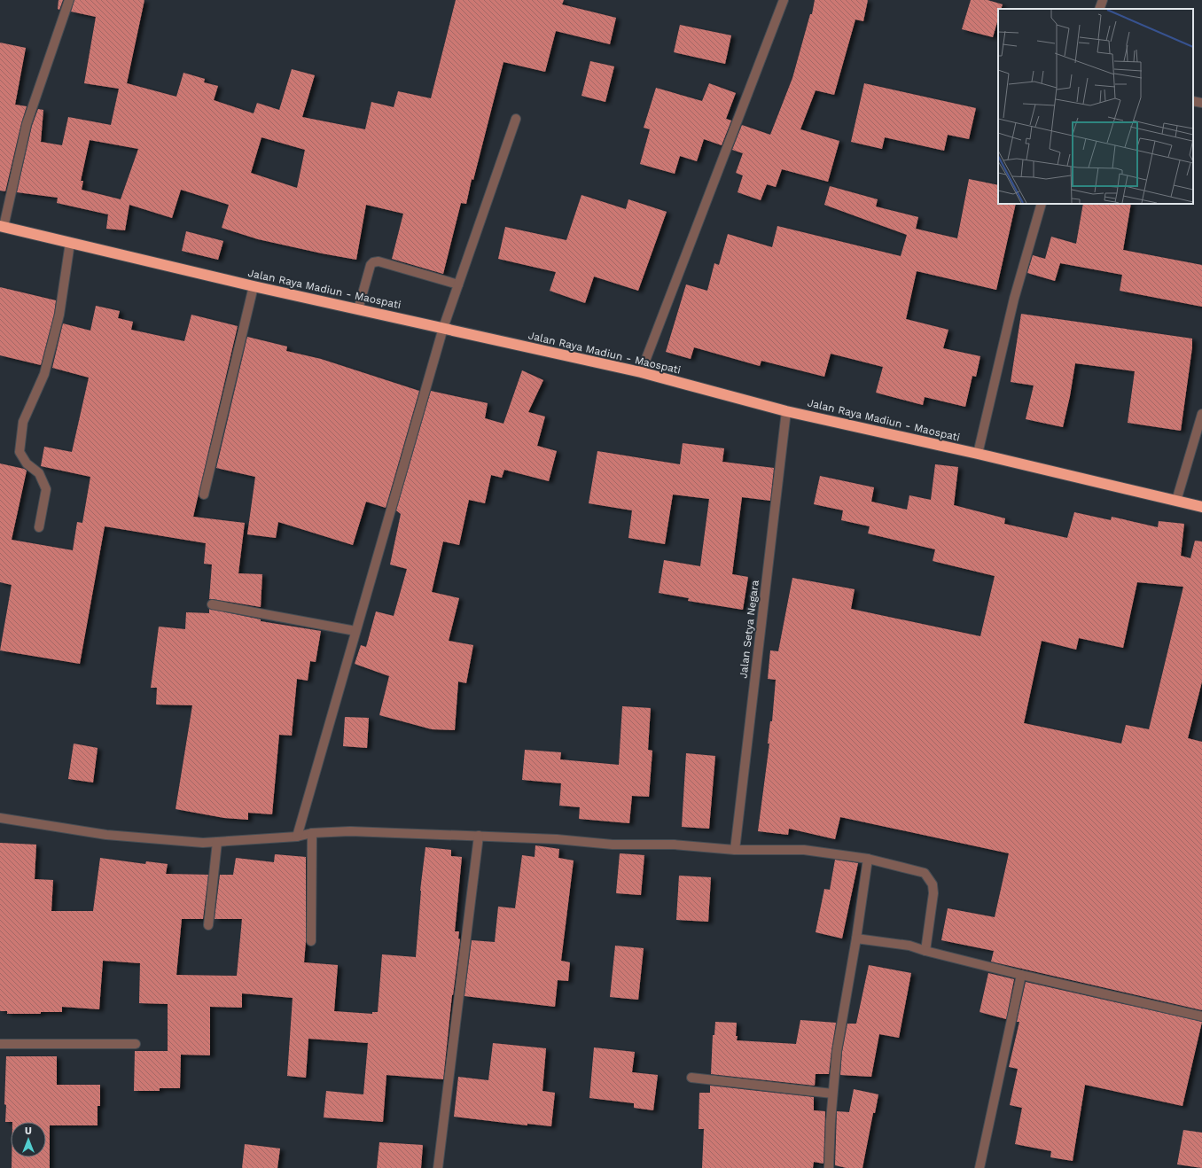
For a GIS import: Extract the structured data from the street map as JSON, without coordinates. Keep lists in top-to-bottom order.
{
  "streets": {
    "highway": ["Jalan Raya Madiun - Maospati"],
    "street": ["Jalan Setya Negara"]
  },
  "crossings": [
    ["Jalan Raya Madiun - Maospati", "Jalan Setya Negara"]
  ],
  "north": "top"
}
